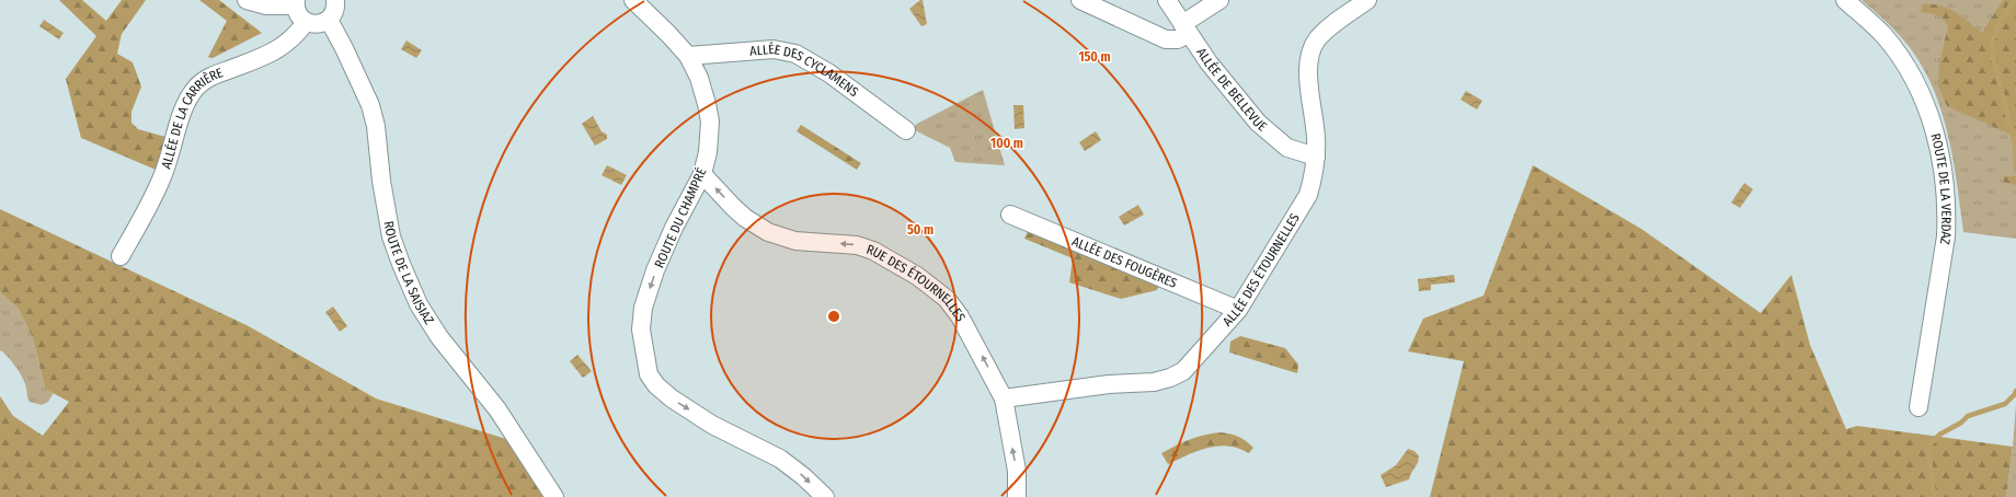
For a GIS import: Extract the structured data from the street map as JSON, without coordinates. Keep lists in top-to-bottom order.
{
  "streets": {
    "street": [
      "ALLÉE DES CYCLAMENS",
      "ALLÉE DE BELLEVUE",
      "ALLÉE DE LA CARRIÈRE",
      "ROUTE DE LA VERDAZ",
      "ROUTE DU CHAMPRÉ",
      "ALLÉE DES FOUGÈRES",
      "ALLÉE DES ÉTOURNELLES",
      "ROUTE DE LA SAISIAZ",
      "RUE DES ÉTOURNELLES"
    ]
  },
  "crossings": [
    ["ALLÉE DES CYCLAMENS", "ROUTE DU CHAMPRÉ"],
    ["ALLÉE DE BELLEVUE", "ALLÉE DES ÉTOURNELLES"],
    ["ROUTE DU CHAMPRÉ", "RUE DES ÉTOURNELLES"],
    ["ALLÉE DES FOUGÈRES", "ALLÉE DES ÉTOURNELLES"],
    ["ALLÉE DES ÉTOURNELLES", "RUE DES ÉTOURNELLES"]
  ],
  "one_way": ["ROUTE DU CHAMPRÉ", "RUE DES ÉTOURNELLES"],
  "rings": ["150 m", "100 m", "50 m"]
}
